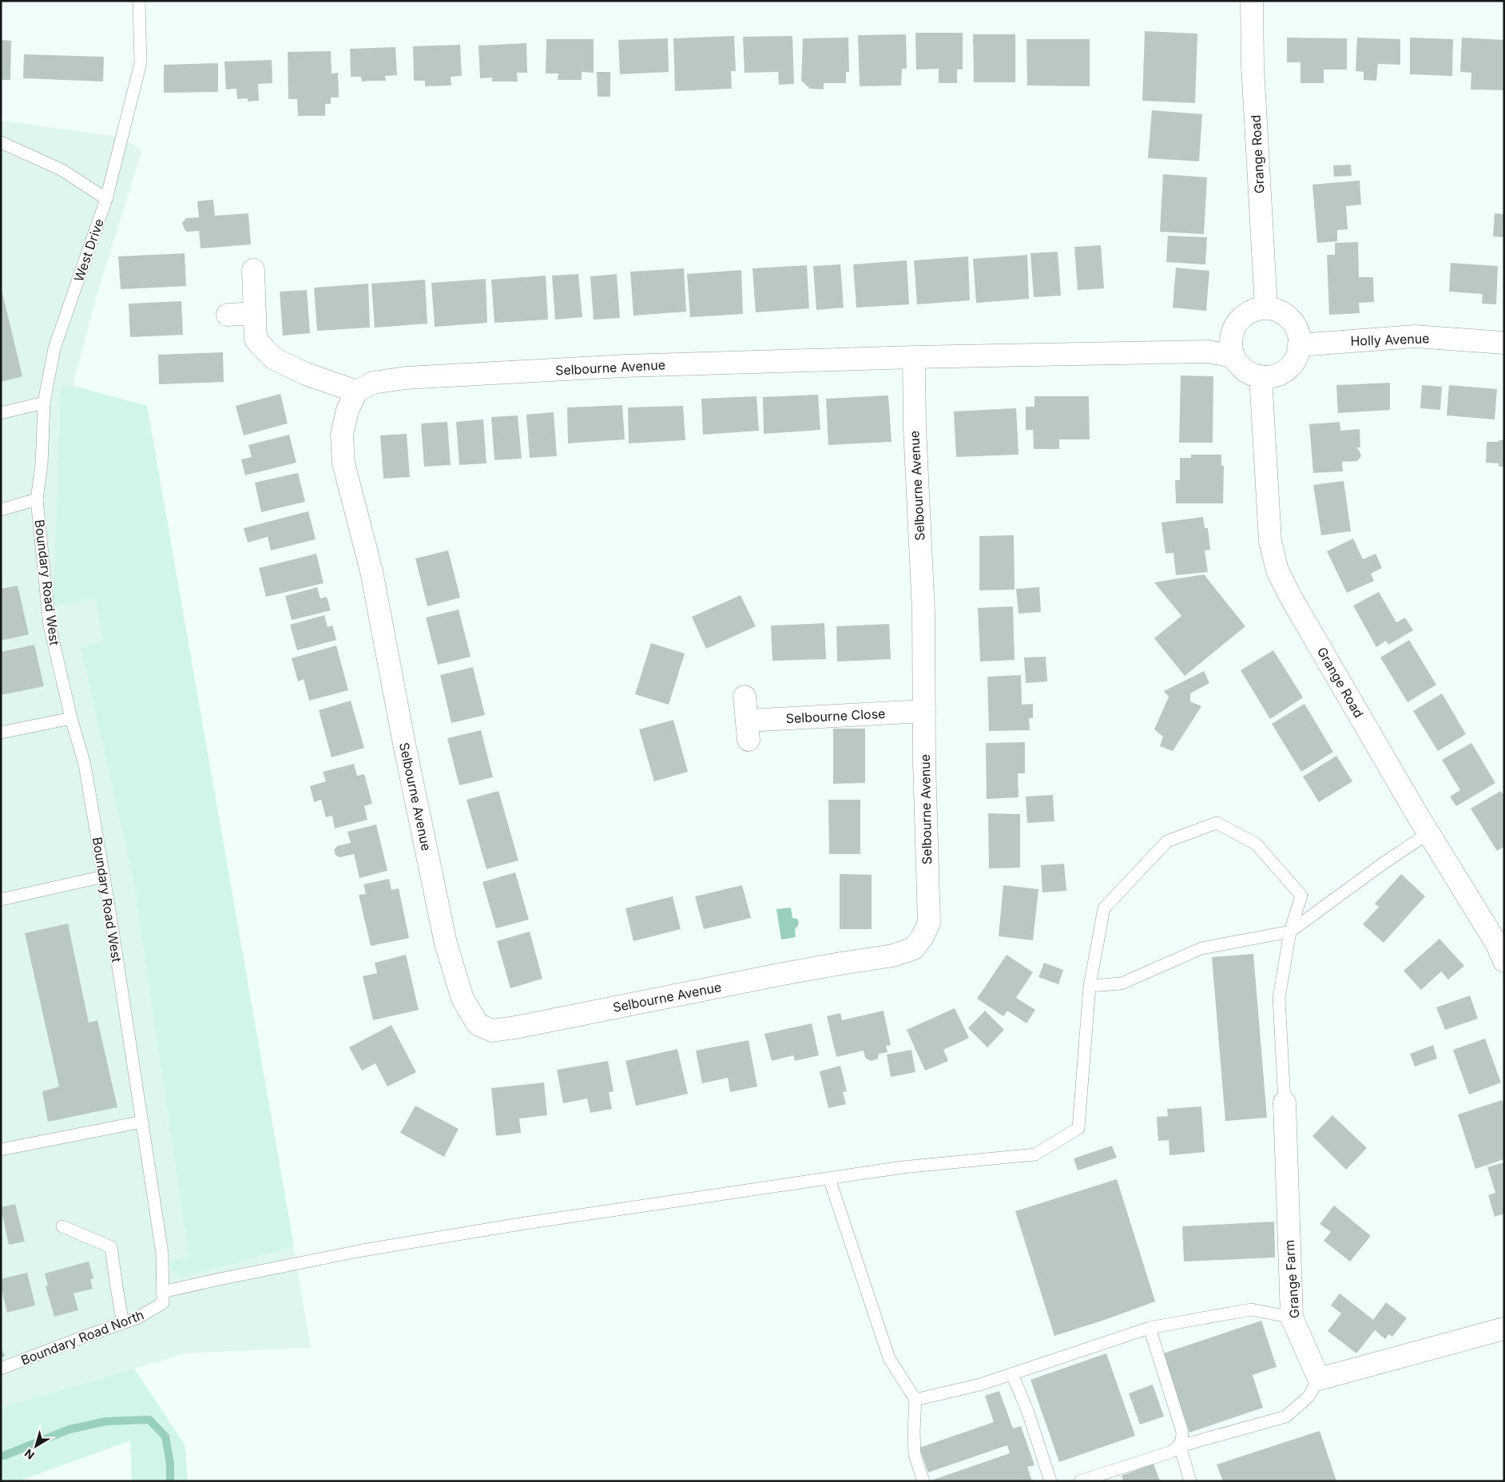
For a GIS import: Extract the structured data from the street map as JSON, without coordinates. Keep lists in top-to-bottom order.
{
  "streets": {
    "street": [
      "Grange Road",
      "Holly Avenue",
      "Selbourne Avenue",
      "Selbourne Close",
      "Grange Farm"
    ],
    "lane": ["West Drive", "Boundary Road West", "Boundary Road North"]
  },
  "crossings": [
    ["Grange Road", "Holly Avenue"],
    ["Grange Road", "Selbourne Avenue"],
    ["West Drive", "Boundary Road West"],
    ["Holly Avenue", "Selbourne Avenue"],
    ["Selbourne Avenue", "Selbourne Close"],
    ["Boundary Road West", "Boundary Road North"]
  ],
  "north": "bottom left"
}
